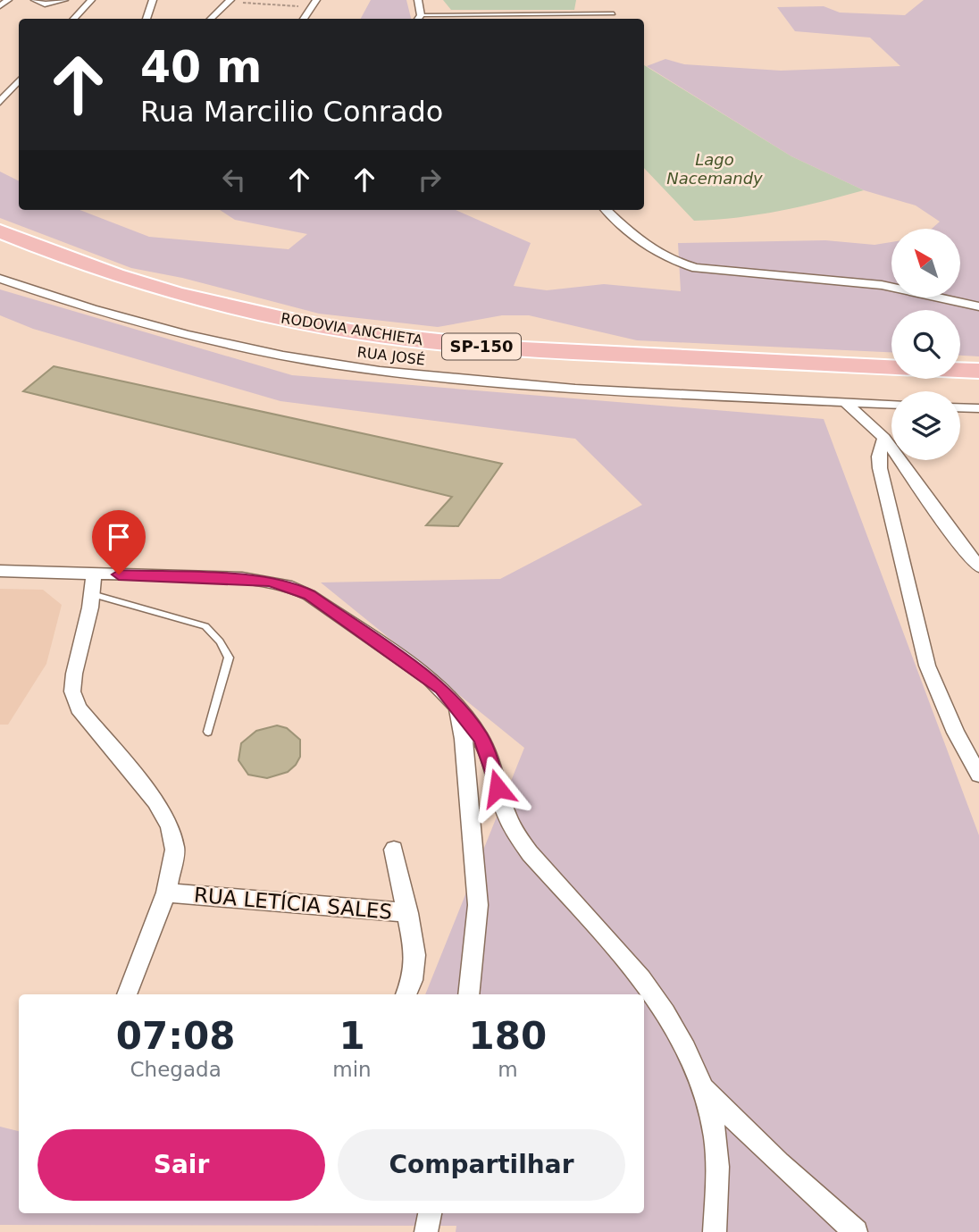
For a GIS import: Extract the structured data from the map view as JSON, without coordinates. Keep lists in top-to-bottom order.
{
  "streets": {
    "highway": ["RODOVIA ANCHIETA", "SP-150"],
    "street": ["RUA JOSÉ", "RUA LETÍCIA SALES"]
  },
  "water": ["Lago Nacemandy"],
  "north": "top left",
  "page": {
    "turn": ["40 m", "Rua Marcilio Conrado"],
    "eta": [
      "07:08",
      "Chegada",
      "1",
      "min",
      "180",
      "m"
    ],
    "buttons": ["Sair", "Compartilhar"]
  }
}
